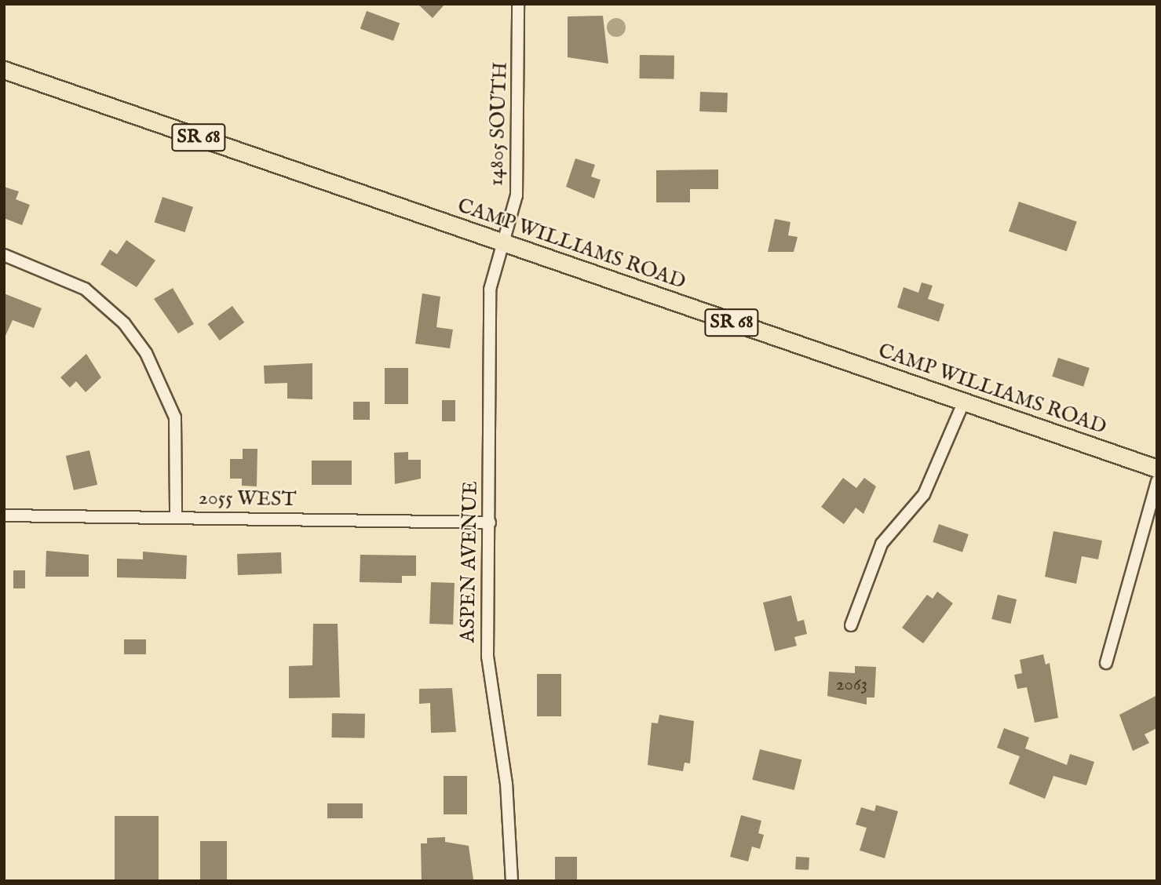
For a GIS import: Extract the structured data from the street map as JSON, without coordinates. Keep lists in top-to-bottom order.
{
  "streets": {
    "main road": ["SR 68", "CAMP WILLIAMS ROAD"],
    "street": ["14805 SOUTH", "2055 WEST", "ASPEN AVENUE"]
  },
  "crossings": [
    ["14805 SOUTH", "CAMP WILLIAMS ROAD"],
    ["14805 SOUTH", "ASPEN AVENUE"],
    ["CAMP WILLIAMS ROAD", "ASPEN AVENUE"],
    ["2055 WEST", "ASPEN AVENUE"]
  ],
  "house_numbers": ["2063"]
}
